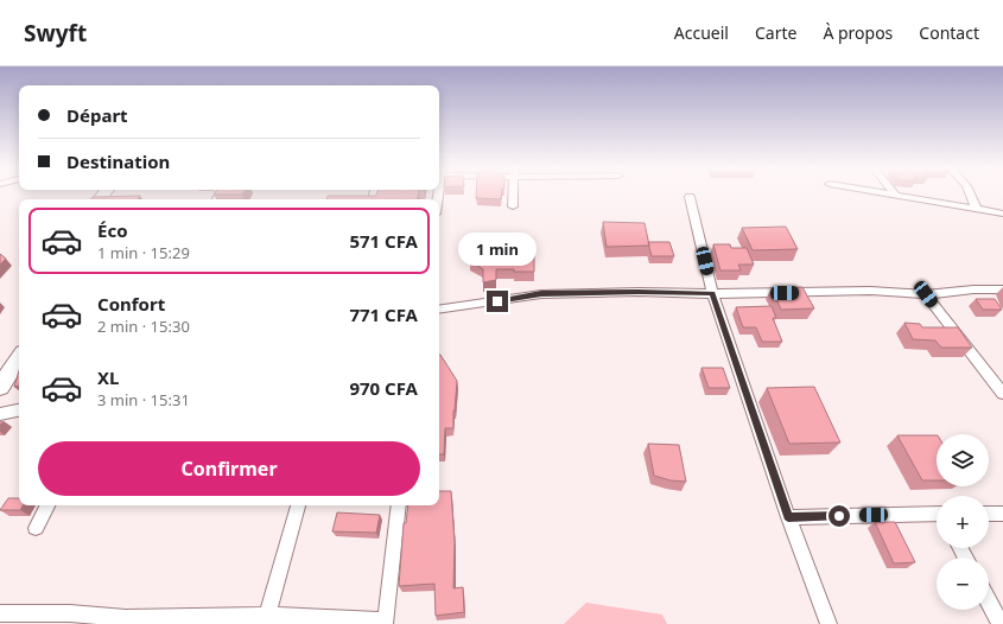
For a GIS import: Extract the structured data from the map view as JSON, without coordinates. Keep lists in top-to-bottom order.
{
  "page": {
    "header": "Swyft",
    "nav": [
      "Accueil",
      "Carte",
      "À propos",
      "Contact"
    ],
    "banner": ["Départ", "Destination"],
    "list": [
      {
        "name": "Éco",
        "note": "1 min · 15:29",
        "value": "571 CFA"
      },
      {
        "name": "Confort",
        "note": "2 min · 15:30",
        "value": "771 CFA"
      },
      {
        "name": "XL",
        "note": "3 min · 15:31",
        "value": "970 CFA"
      }
    ],
    "bubble": "1 min",
    "buttons": "Confirmer",
    "map_buttons": ["+", "−"]
  }
}
